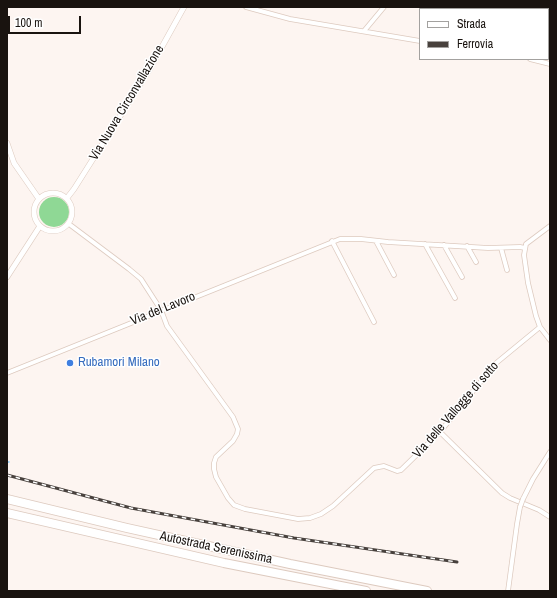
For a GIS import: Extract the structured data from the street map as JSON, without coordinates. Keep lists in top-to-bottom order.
{
  "streets": {
    "highway": ["Autostrada Serenissima"],
    "street": ["Via Nuova Circonvallazione", "Via del Lavoro", "Via delle Vallogge di sotto"]
  },
  "crossings": [
    ["Via del Lavoro", "Via delle Vallogge di sotto"]
  ],
  "places": ["Rubamori Milano"],
  "legend": ["Strada", "Ferrovia"],
  "scale_bar": "100 m"
}
